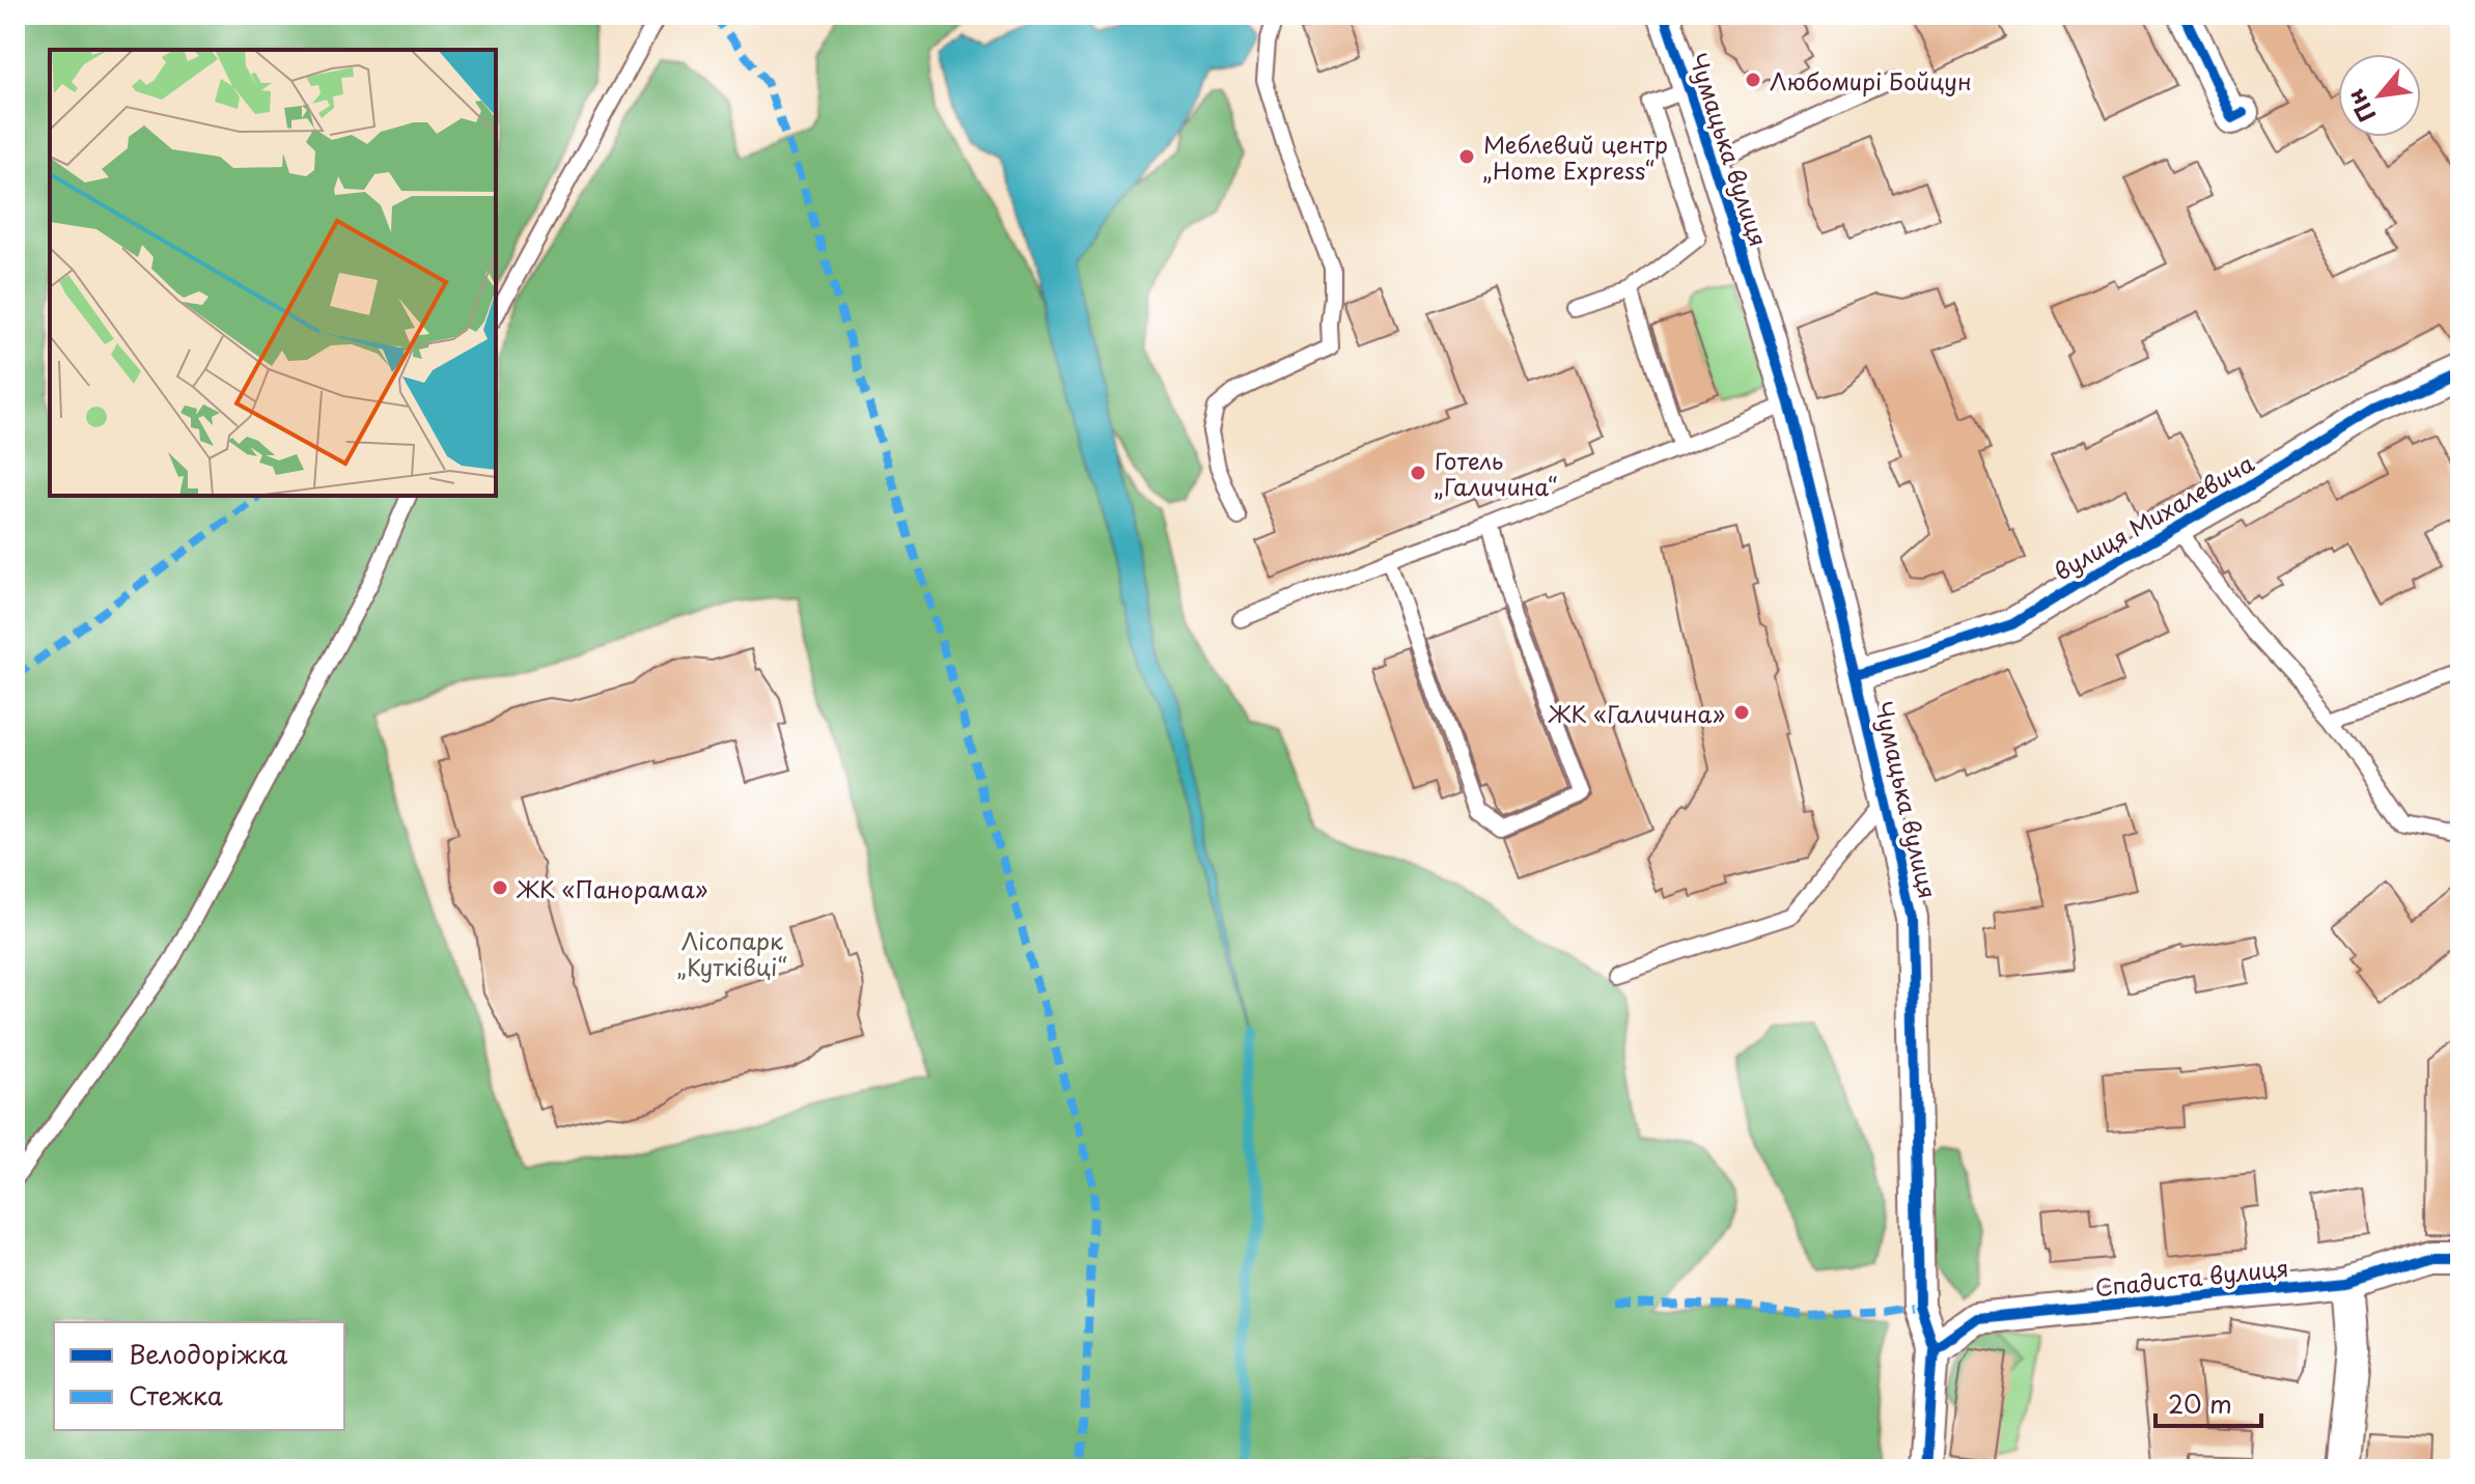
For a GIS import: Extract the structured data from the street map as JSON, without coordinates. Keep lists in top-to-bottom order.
{
  "streets": {
    "street": ["Чумацька вулиця", "вулиця Михалевича", "Спадиста вулиця"]
  },
  "crossings": [
    ["Чумацька вулиця", "вулиця Михалевича"],
    ["Чумацька вулиця", "Спадиста вулиця"]
  ],
  "parks": ["Лісопарк „Кутківці“"],
  "places": [
    "Любомирі Бойцун",
    "Меблевий центр „Home Express“",
    "Готель „Галичина“",
    "ЖК «Галичина»",
    "ЖК «Панорама»"
  ],
  "legend": ["Велодоріжка", "Стежка"],
  "scale_bar": "20 m",
  "north": "bottom left"
}
